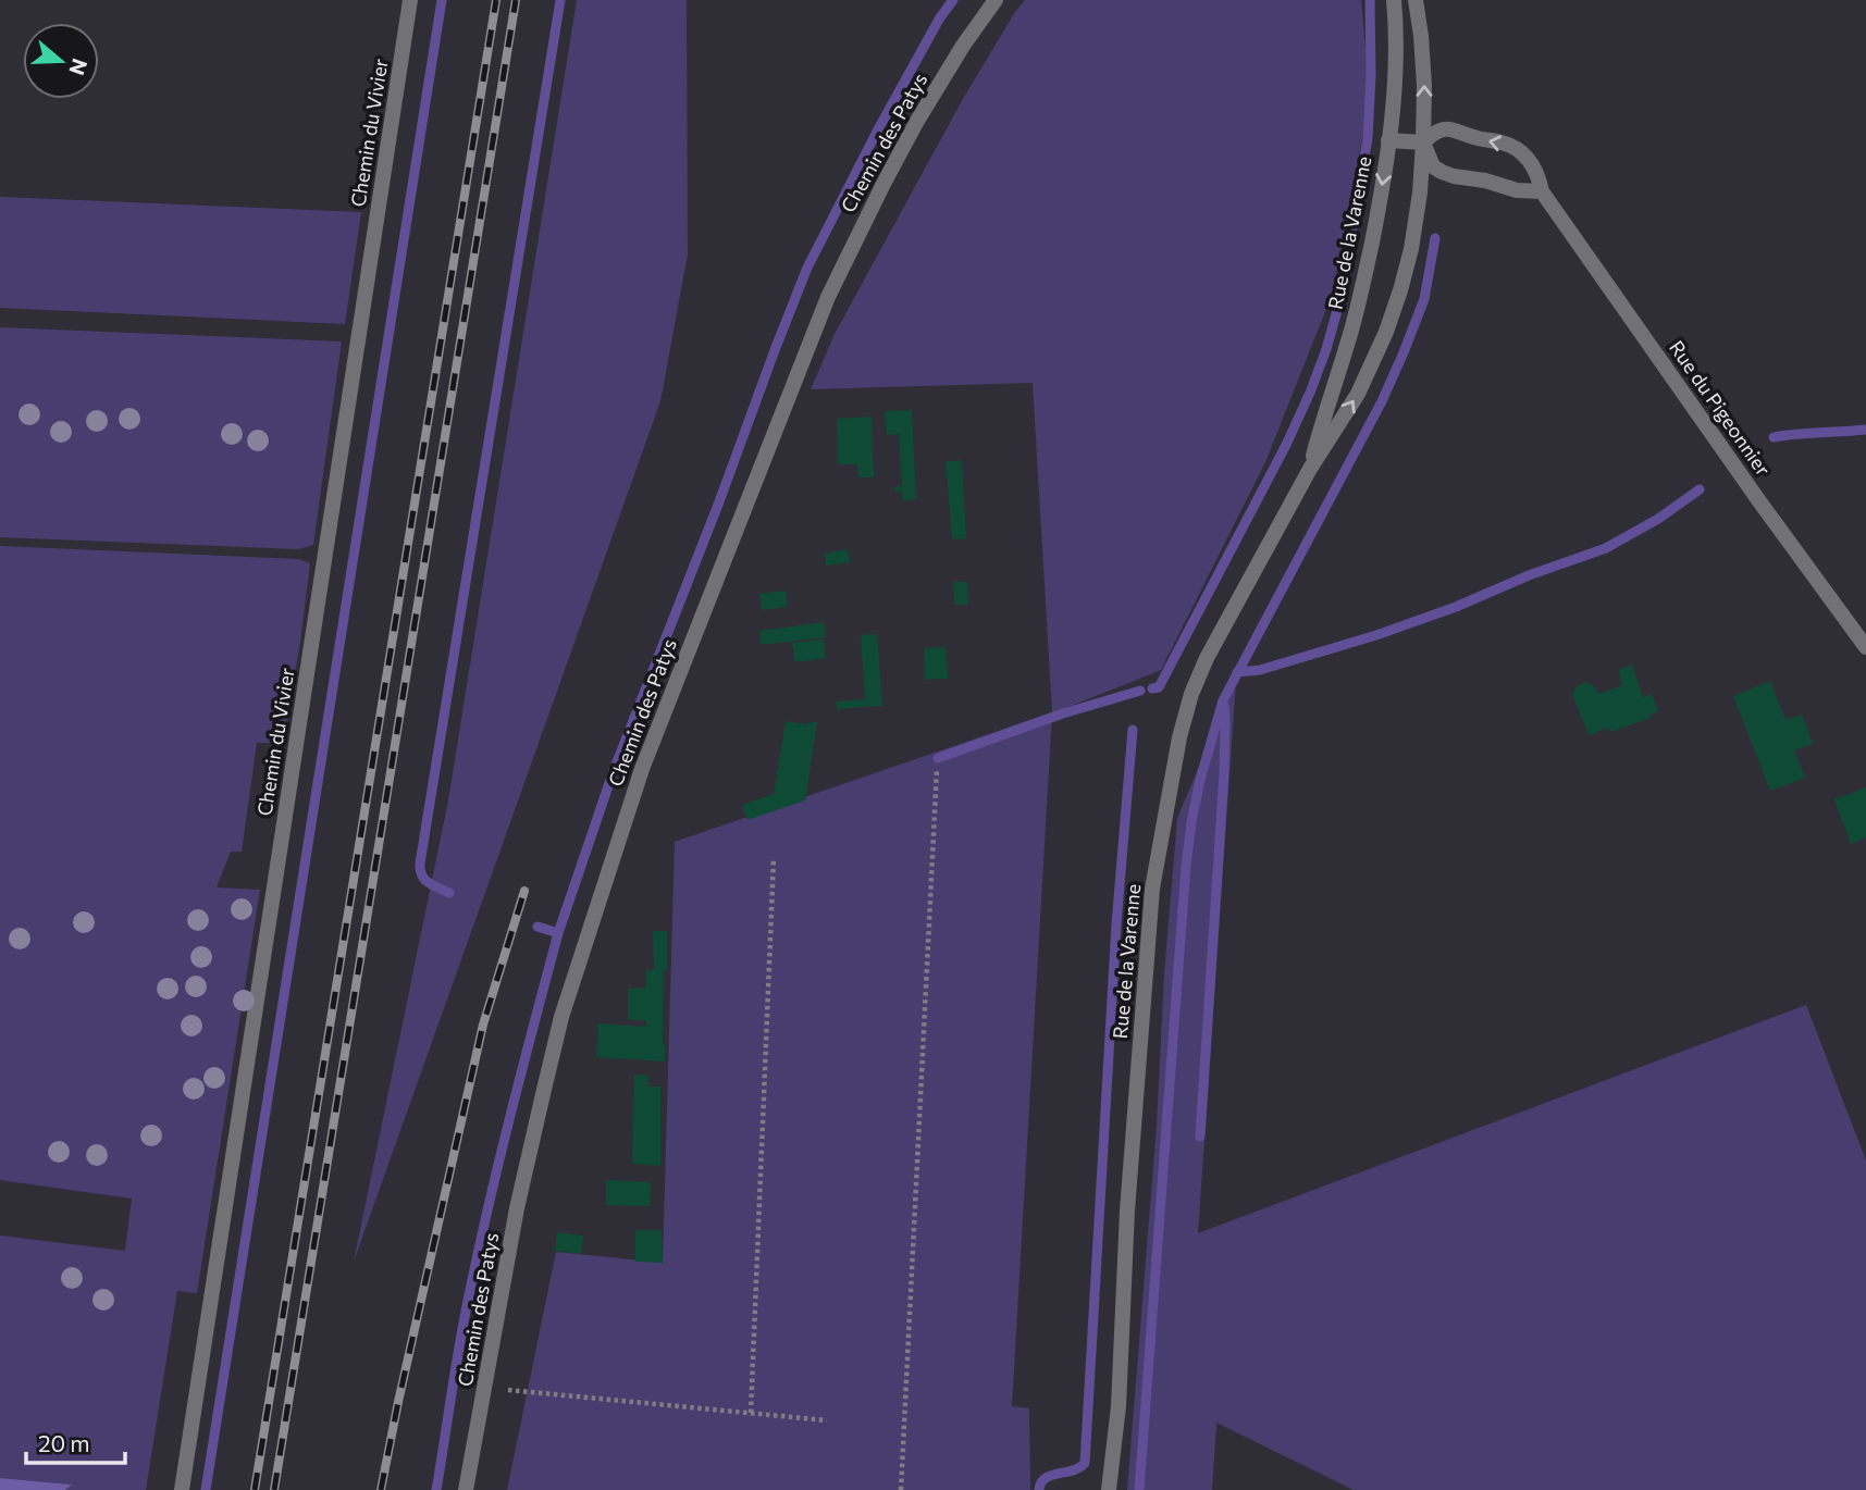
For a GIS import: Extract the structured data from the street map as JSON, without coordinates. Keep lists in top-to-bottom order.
{
  "streets": {
    "street": [
      "Chemin du Vivier",
      "Chemin des Patys",
      "Rue de la Varenne",
      "Rue du Pigeonnier"
    ]
  },
  "crossings": [
    ["Rue de la Varenne", "Rue du Pigeonnier"]
  ],
  "scale_bar": "20 m",
  "north": "right"
}
